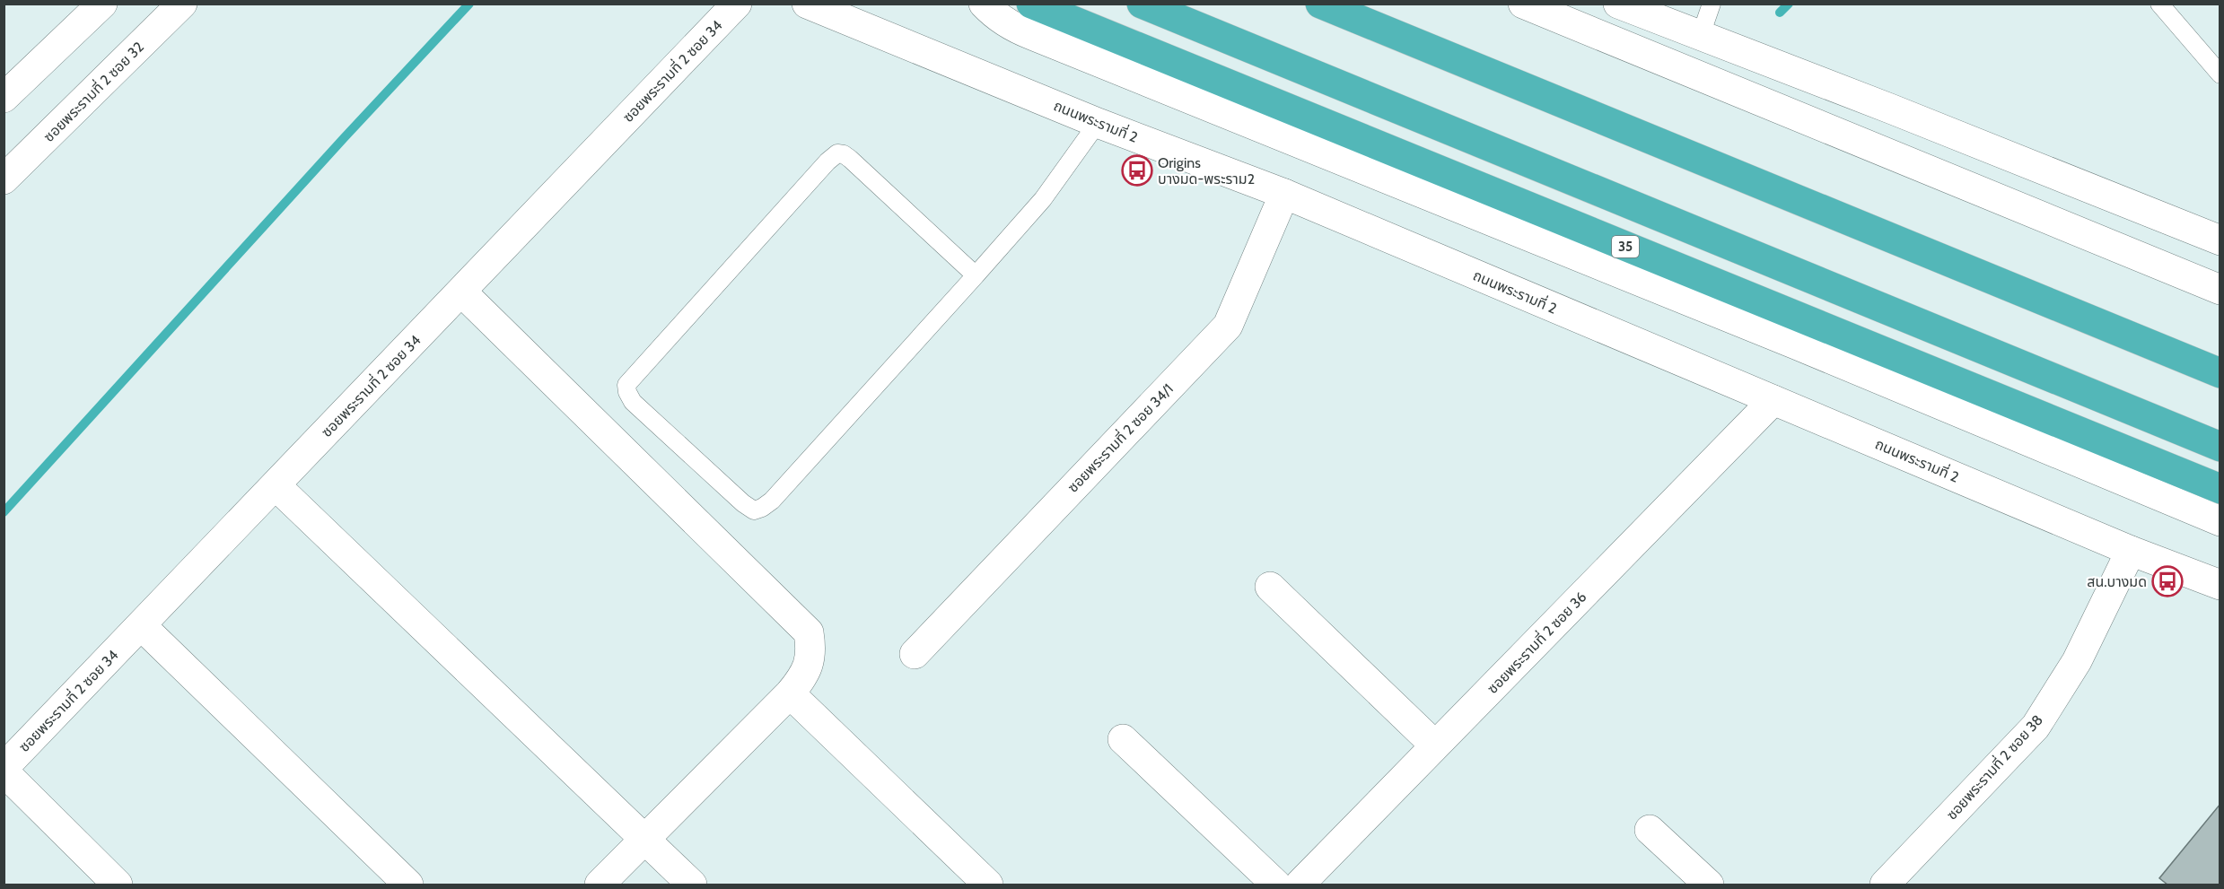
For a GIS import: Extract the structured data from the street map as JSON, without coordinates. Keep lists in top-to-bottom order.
{
  "streets": {
    "highway": ["35"],
    "street": [
      "ซอยพระรามที่ 2 ซอย 34",
      "ซอยพระรามที่ 2 ซอย 32",
      "ถนนพระรามที่ 2",
      "ซอยพระรามที่ 2 ซอย 34/1",
      "ซอยพระรามที่ 2 ซอย 36",
      "ซอยพระรามที่ 2 ซอย 38"
    ]
  },
  "crossings": [
    ["ถนนพระรามที่ 2", "ซอยพระรามที่ 2 ซอย 34/1"],
    ["ถนนพระรามที่ 2", "ซอยพระรามที่ 2 ซอย 36"],
    ["ถนนพระรามที่ 2", "ซอยพระรามที่ 2 ซอย 38"]
  ],
  "places": {
    "bus stop": ["Origins บางมด-พระราม2", "สน.บางมด"]
  }
}
